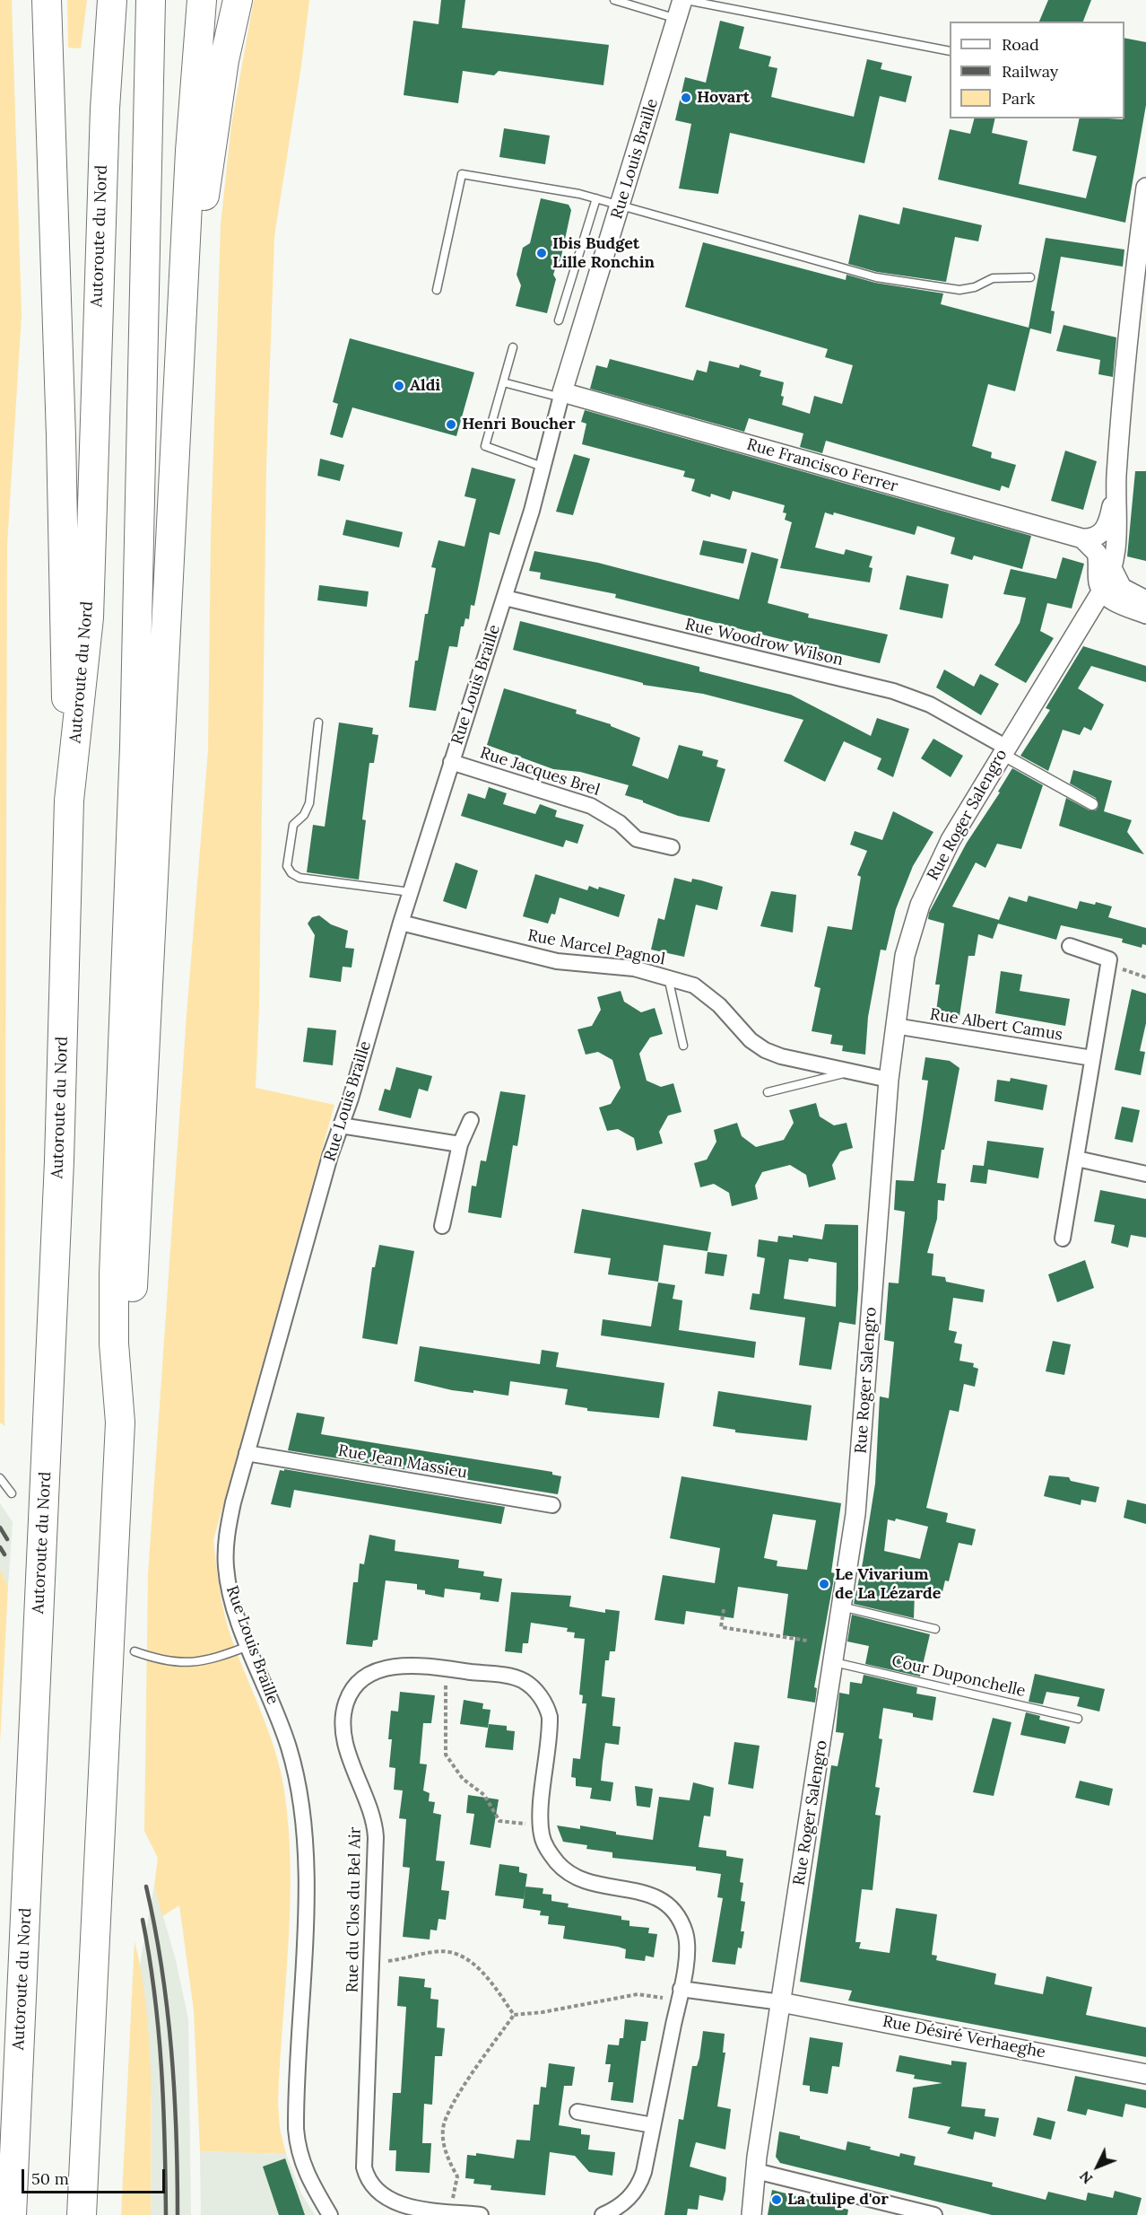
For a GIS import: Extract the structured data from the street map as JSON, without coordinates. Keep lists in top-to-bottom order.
{
  "streets": {
    "highway": ["Autoroute du Nord"],
    "street": [
      "Rue Louis Braille",
      "Rue Francisco Ferrer",
      "Rue Woodrow Wilson",
      "Rue Jacques Brel",
      "Rue Roger Salengro",
      "Rue Marcel Pagnol",
      "Rue Albert Camus",
      "Rue Jean Massieu",
      "Rue du Clos du Bel Air",
      "Rue Désiré Verhaeghe"
    ],
    "lane": ["Cour Duponchelle"]
  },
  "crossings": [
    ["Rue Louis Braille", "Rue Francisco Ferrer"],
    ["Rue Louis Braille", "Rue Woodrow Wilson"],
    ["Rue Louis Braille", "Rue Jacques Brel"],
    ["Rue Louis Braille", "Rue Marcel Pagnol"],
    ["Rue Louis Braille", "Rue Jean Massieu"],
    ["Rue Francisco Ferrer", "Rue Roger Salengro"],
    ["Rue Woodrow Wilson", "Rue Roger Salengro"],
    ["Rue Roger Salengro", "Rue Marcel Pagnol"],
    ["Rue Roger Salengro", "Rue Albert Camus"],
    ["Rue Roger Salengro", "Cour Duponchelle"],
    ["Rue Roger Salengro", "Rue Désiré Verhaeghe"]
  ],
  "places": [
    "Hovart",
    "Ibis Budget Lille Ronchin",
    "Aldi",
    "Henri Boucher",
    "Le Vivarium de La Lézarde",
    "La tulipe d'or"
  ],
  "legend": ["Road", "Railway", "Park"],
  "scale_bar": "50 m",
  "north": "bottom left"
}
